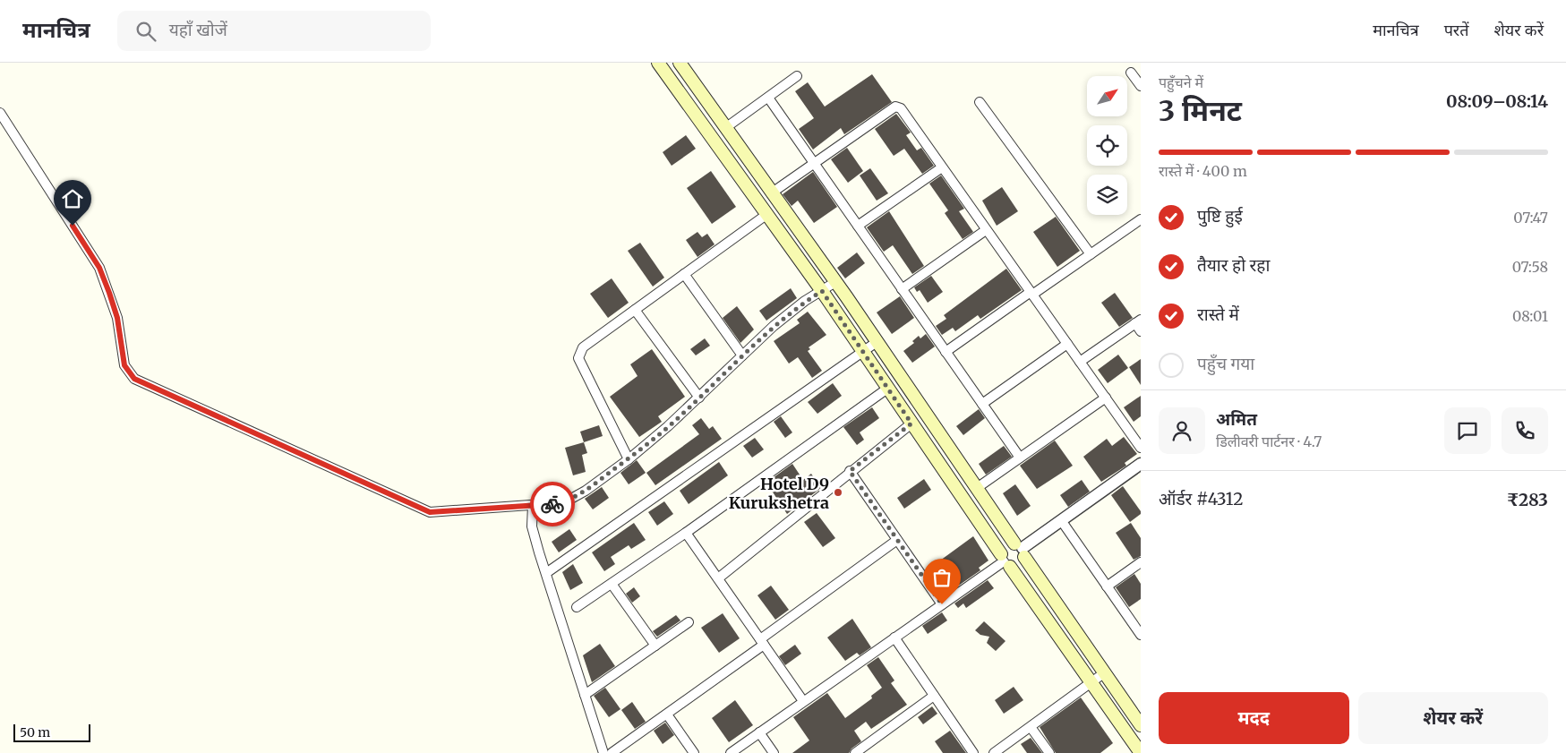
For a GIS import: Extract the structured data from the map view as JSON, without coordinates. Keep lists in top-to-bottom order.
{
  "places": ["Hotel D9 Kurukshetra"],
  "scale_bar": "50 m",
  "north": "top right",
  "page": {
    "header": "मानचित्र",
    "search": "यहाँ खोजें",
    "nav": ["मानचित्र", "परतें", "शेयर करें"],
    "heading": ["3 मिनट", "पहुँचने में", "08:09–08:14"],
    "panel": [
      "अमित",
      "डिलीवरी पार्टनर · 4.7",
      "ऑर्डर #4312",
      "₹283"
    ],
    "bar": "रास्ते में · 400 m",
    "list": [
      ["पुष्टि हुई", "07:47"],
      ["तैयार हो रहा", "07:58"],
      ["रास्ते में", "08:01"],
      "पहुँच गया"
    ],
    "buttons": ["मदद", "शेयर करें"],
    "scale": "50 m"
  }
}
